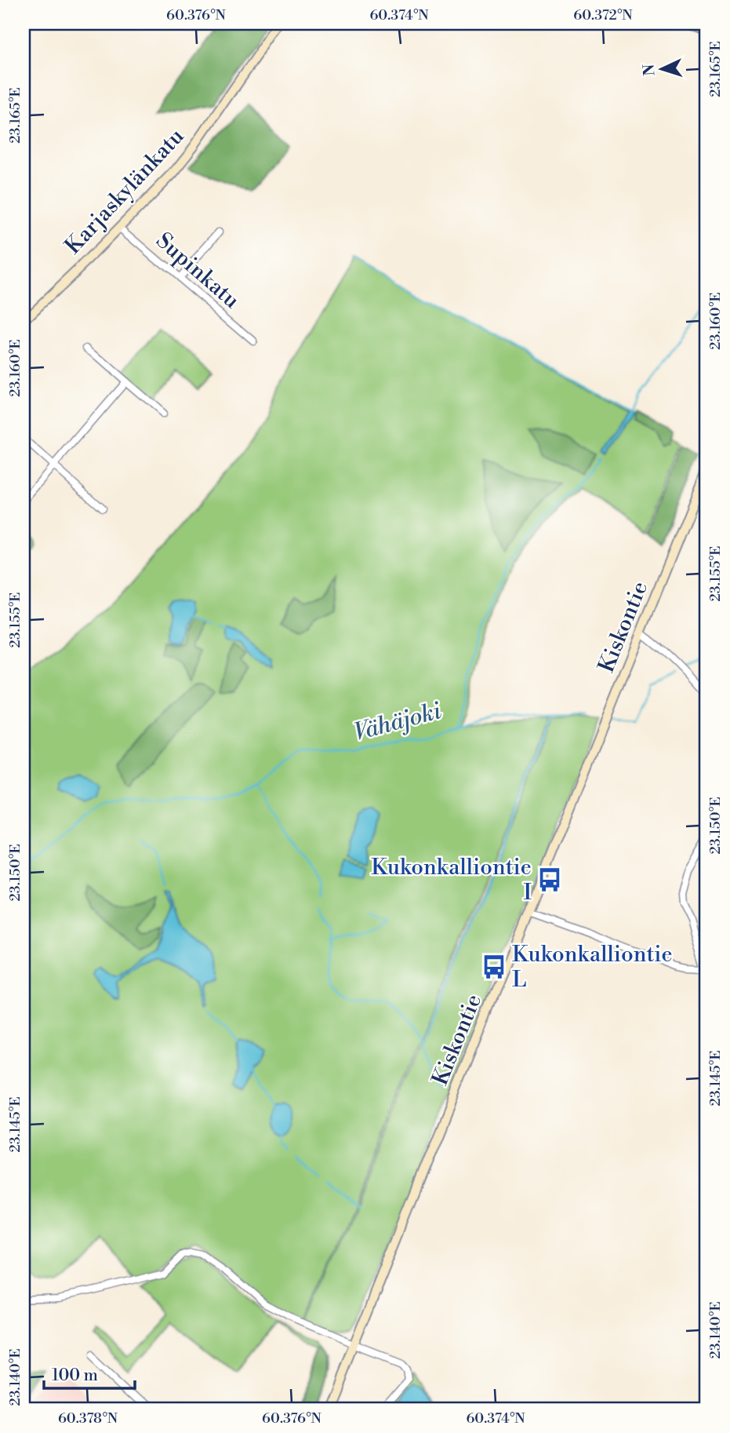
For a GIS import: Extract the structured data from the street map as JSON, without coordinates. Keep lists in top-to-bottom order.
{
  "streets": {
    "main road": ["Karjaskylänkatu", "Kiskontie"],
    "street": ["Supinkatu"]
  },
  "crossings": [
    ["Karjaskylänkatu", "Supinkatu"]
  ],
  "water": ["Vähäjoki"],
  "places": {
    "bus stop": ["Kukonkalliontie I", "Kukonkalliontie L"]
  },
  "scale_bar": "100 m",
  "north": "left",
  "coordinates": [
    "60.376°N",
    "60.374°N",
    "60.372°N",
    "23.165°E",
    "23.160°E",
    "23.155°E",
    "23.150°E",
    "23.145°E",
    "23.140°E",
    "60.378°N"
  ]
}
